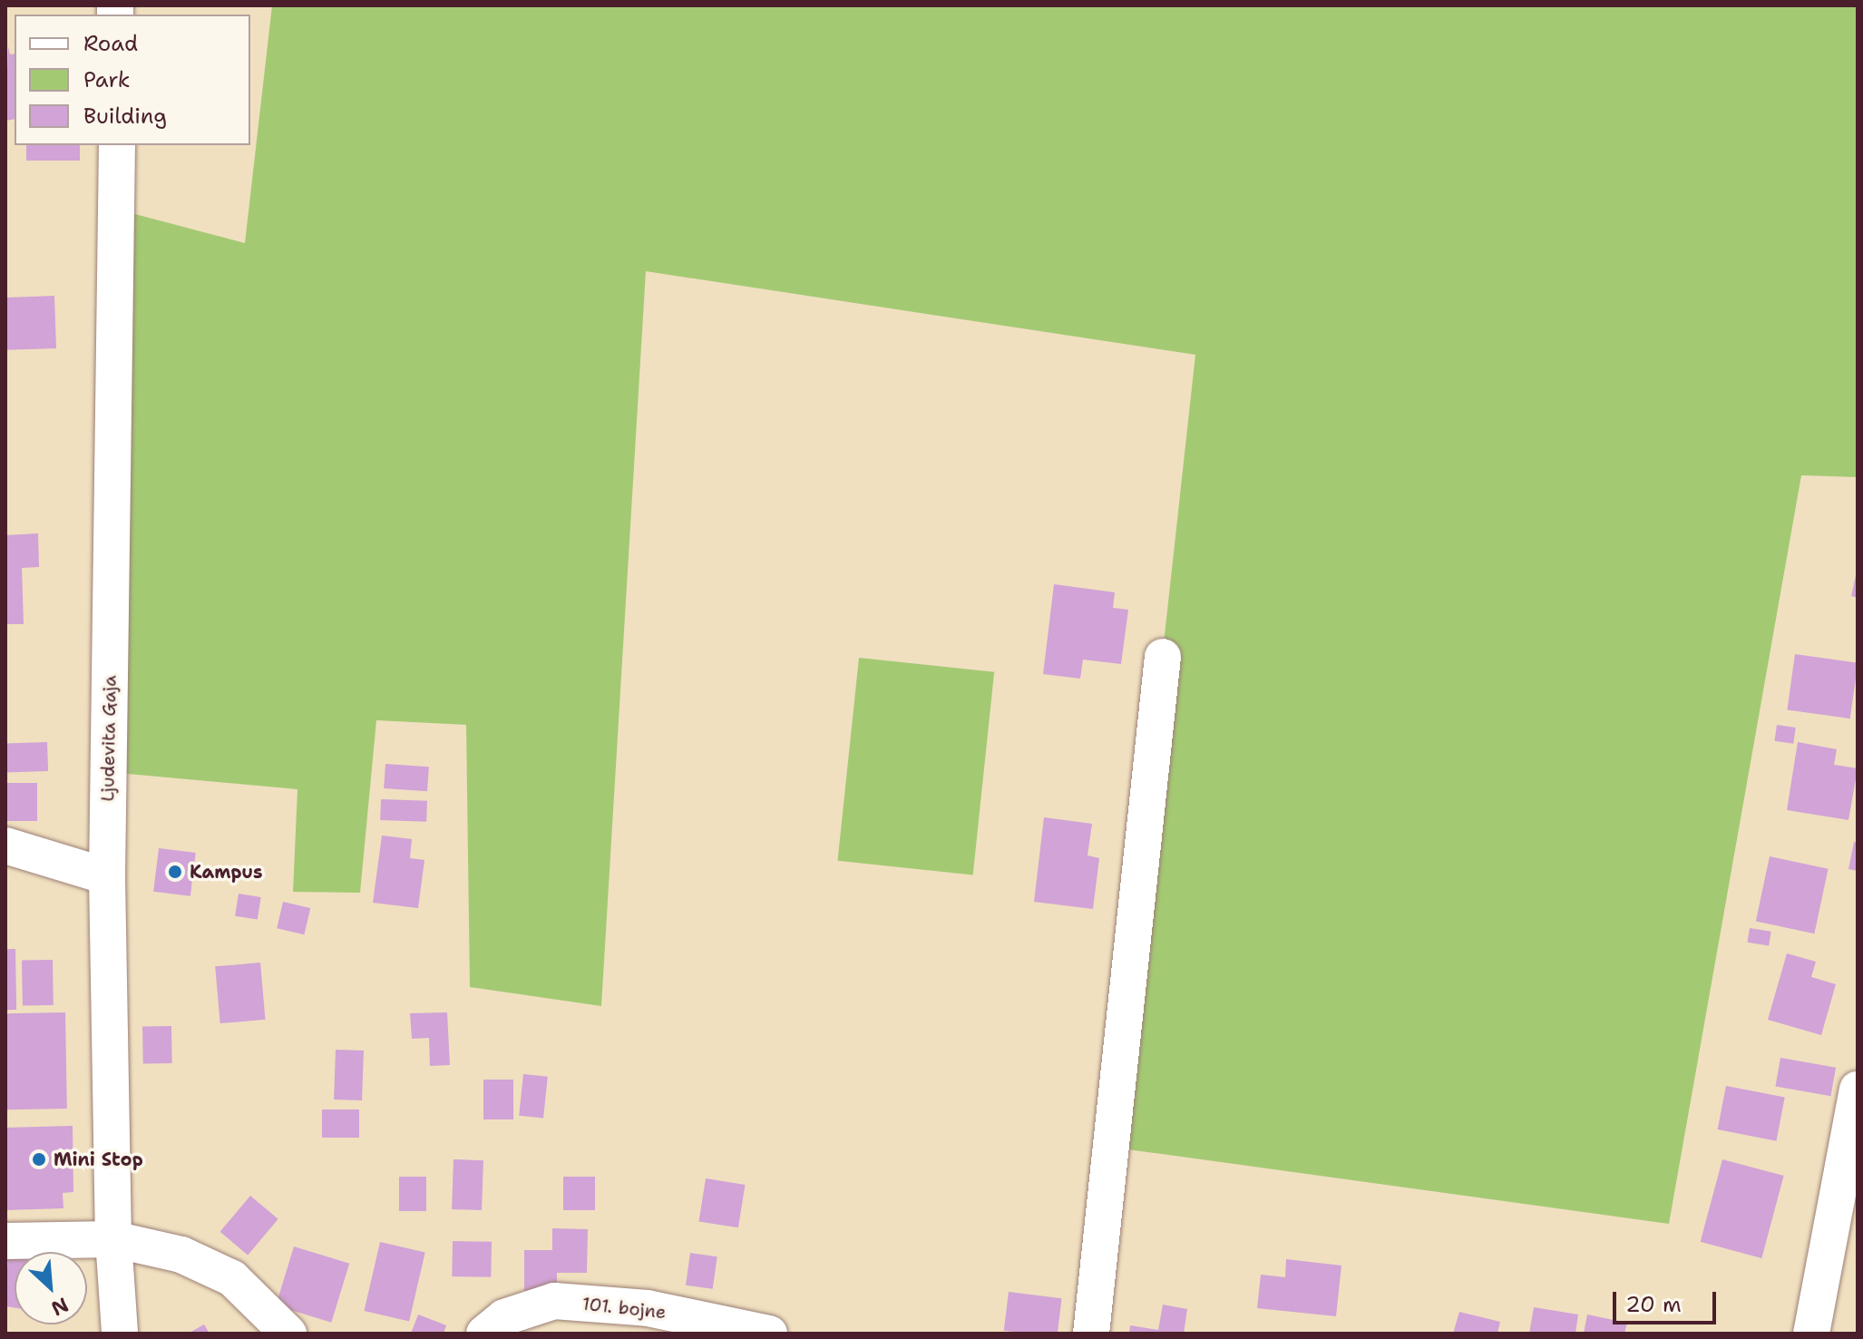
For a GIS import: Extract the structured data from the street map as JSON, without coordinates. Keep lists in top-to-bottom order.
{
  "streets": {
    "street": ["Ljudevita Gaja", "101. bojne"]
  },
  "places": ["Kampus", "Mini Stop"],
  "legend": ["Road", "Park", "Building"],
  "scale_bar": "20 m",
  "north": "bottom right"
}
